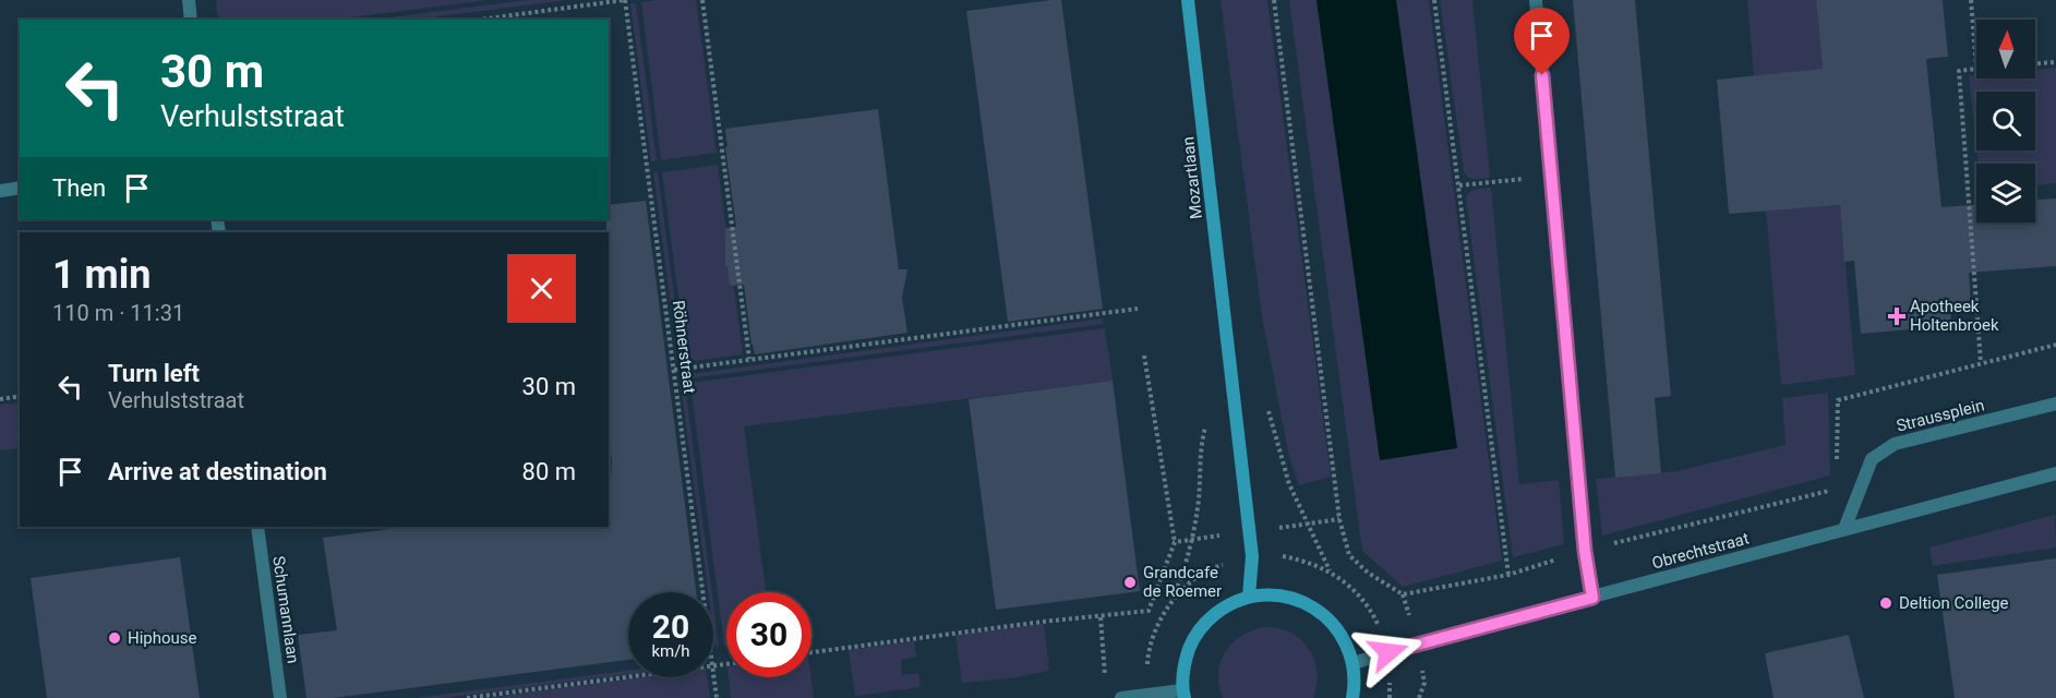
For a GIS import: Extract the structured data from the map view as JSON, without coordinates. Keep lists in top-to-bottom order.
{
  "streets": {
    "street": [
      "Mozartlaan",
      "Straussplein",
      "Obrechtstraat",
      "Schumannlaan"
    ],
    "path": ["Röhnerstraat"]
  },
  "crossings": [
    ["Straussplein", "Obrechtstraat"]
  ],
  "places": {
    "health": ["Apotheek Holtenbroek"],
    "other": ["Grandcafe de Roemer", "Deltion College", "Hiphouse"]
  },
  "north": "top",
  "page": {
    "turn": ["30 m", "Verhulststraat"],
    "then": "Then",
    "heading": ["1 min", "110 m · 11:31"],
    "list": [
      {
        "name": "Turn left",
        "note": "Verhulststraat",
        "value": "30 m"
      },
      {
        "name": "Arrive at destination",
        "value": "80 m"
      }
    ],
    "speed": "20 km/h",
    "limit": "30"
  }
}
